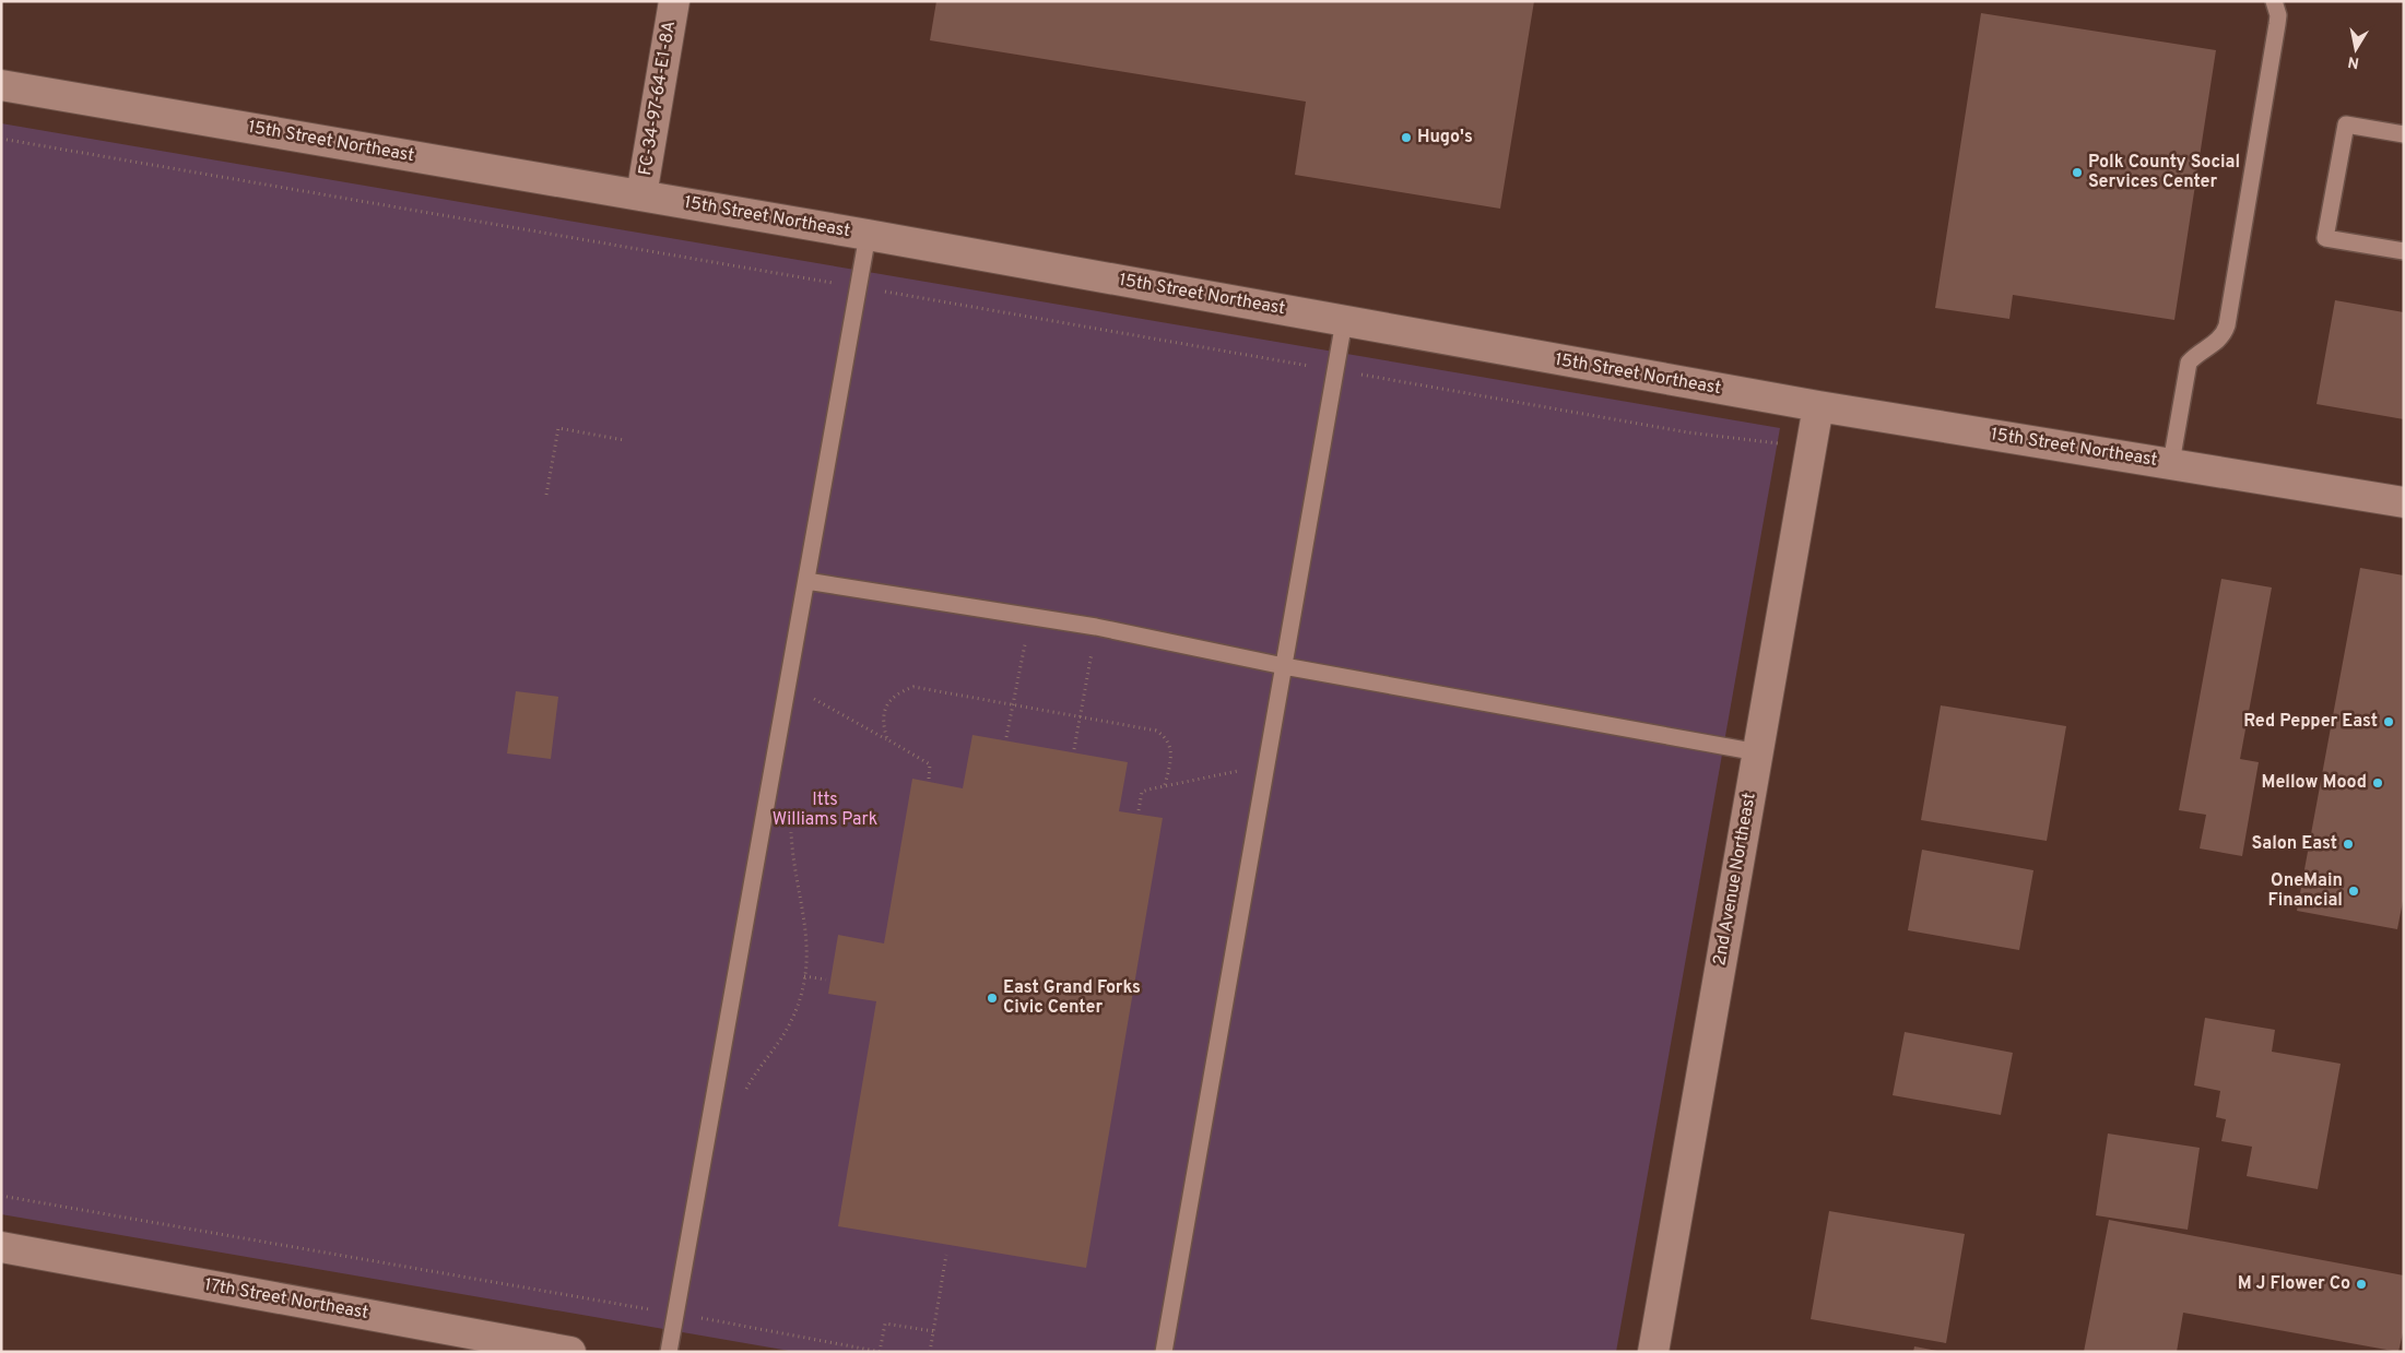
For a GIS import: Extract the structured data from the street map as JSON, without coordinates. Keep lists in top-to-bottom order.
{
  "streets": {
    "street": [
      "FC-34-97-64-E1-8A",
      "15th Street Northeast",
      "2nd Avenue Northeast",
      "17th Street Northeast"
    ]
  },
  "crossings": [
    ["FC-34-97-64-E1-8A", "15th Street Northeast"],
    ["15th Street Northeast", "2nd Avenue Northeast"]
  ],
  "parks": ["Itts Williams Park"],
  "places": [
    "Hugo's",
    "Polk County Social Services Center",
    "Red Pepper East",
    "Mellow Mood",
    "Salon East",
    "OneMain Financial",
    "East Grand Forks Civic Center",
    "M J Flower Co"
  ],
  "north": "bottom"
}
